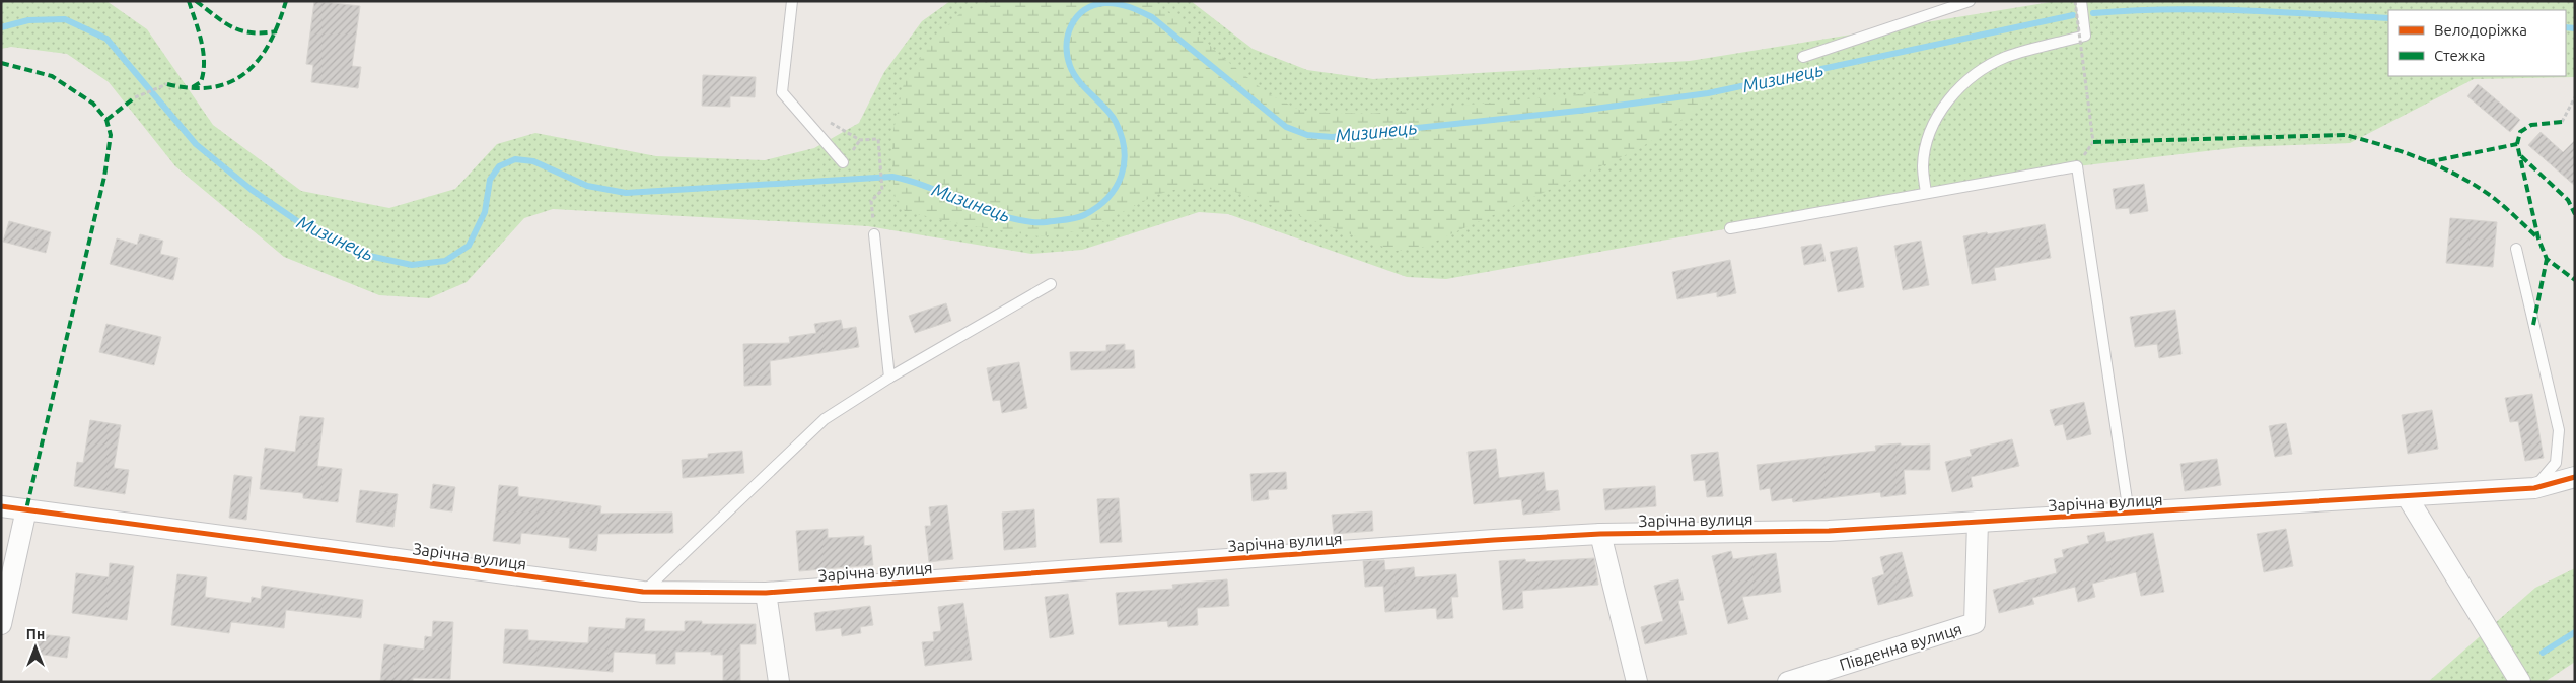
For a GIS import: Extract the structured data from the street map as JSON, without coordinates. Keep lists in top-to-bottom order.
{
  "streets": {
    "street": ["Зарічна вулиця", "Південна вулиця"]
  },
  "crossings": [
    ["Зарічна вулиця", "Південна вулиця"]
  ],
  "water": ["Мизинець"],
  "legend": ["Велодоріжка", "Стежка"],
  "north": "top"
}
